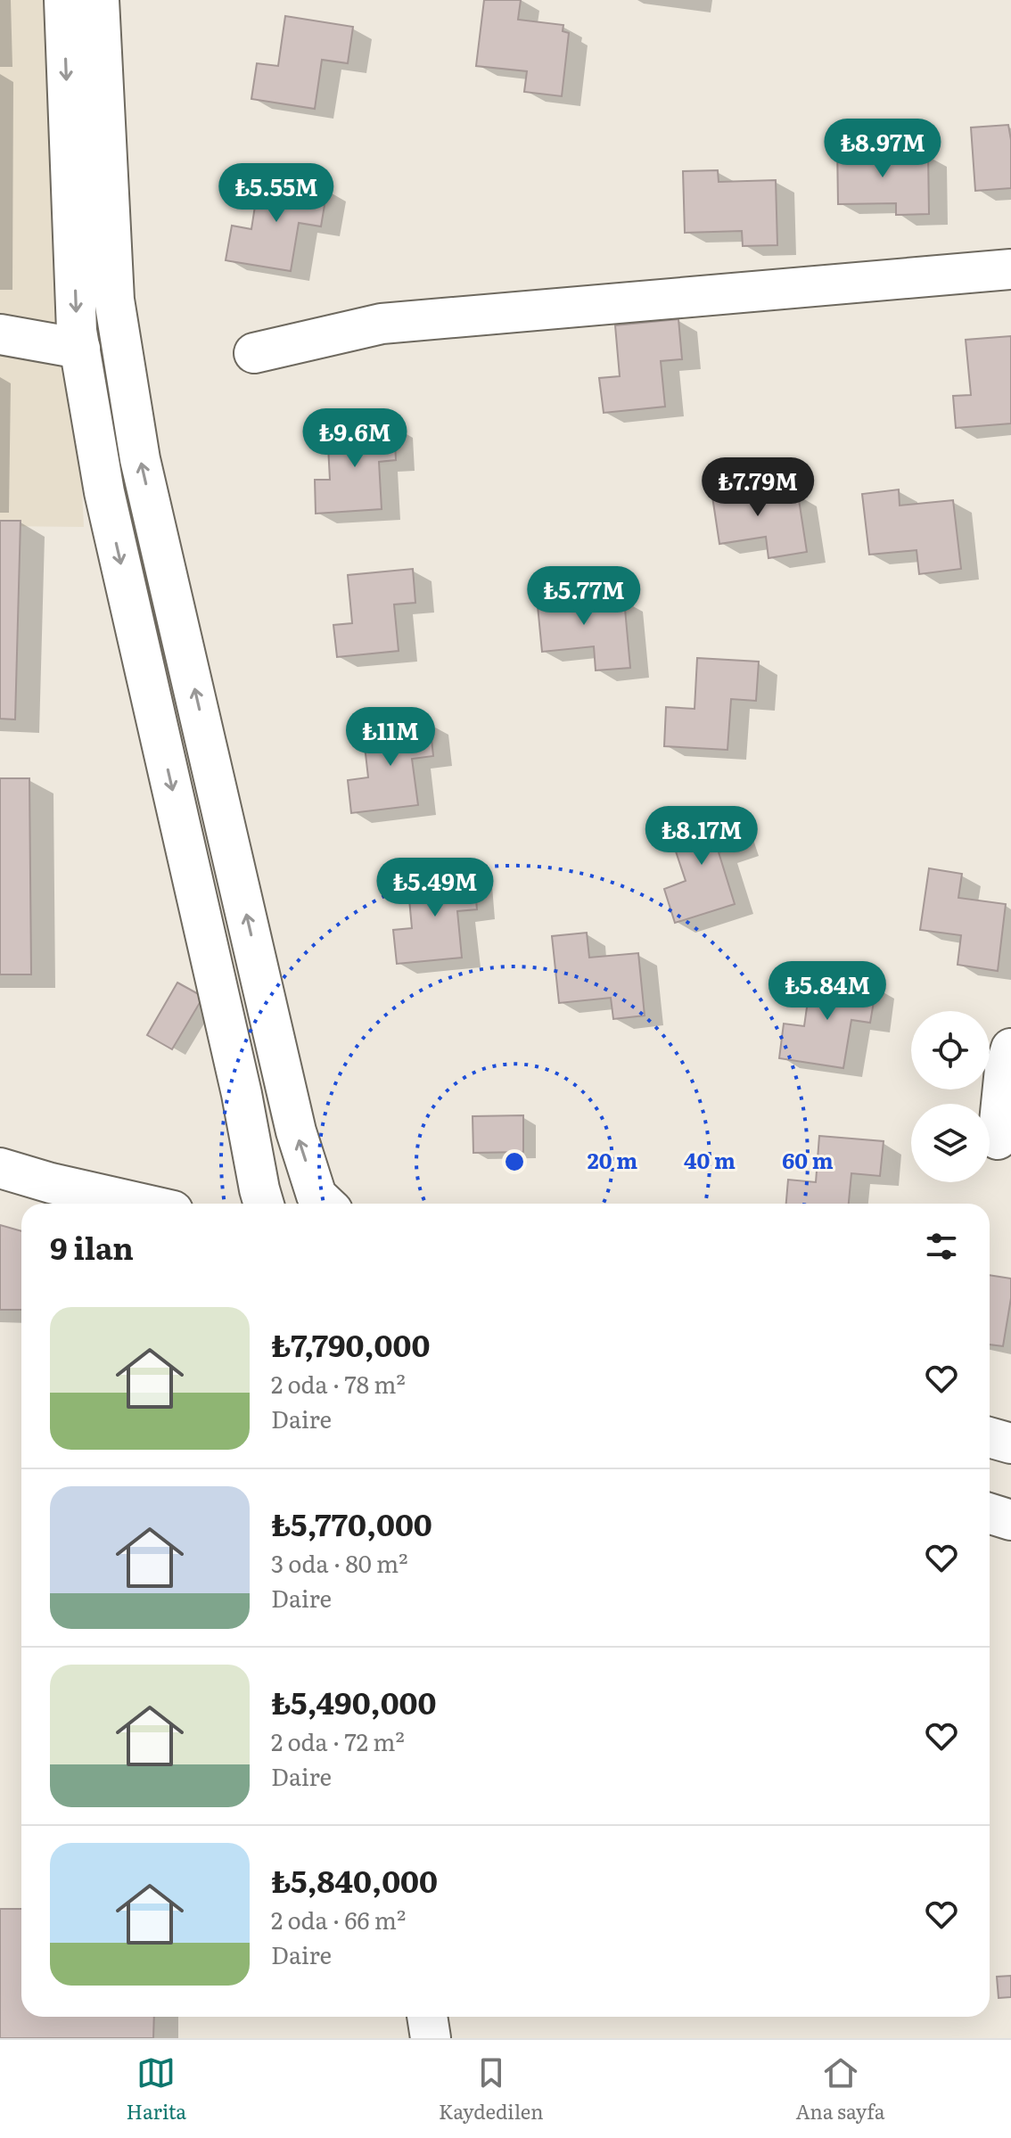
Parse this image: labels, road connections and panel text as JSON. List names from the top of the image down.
{
  "page": {
    "price": [
      "₺8.97M",
      "₺5.55M",
      "₺9.6M",
      "₺7.79M",
      "₺5.77M",
      "₺11M",
      "₺8.17M",
      "₺5.49M",
      "₺5.84M"
    ],
    "heading": "9 ilan",
    "list": [
      {
        "name": "₺7,790,000",
        "note": "2 oda · 78 m² · Daire"
      },
      {
        "name": "₺5,770,000",
        "note": "3 oda · 80 m² · Daire"
      },
      {
        "name": "₺5,490,000",
        "note": "2 oda · 72 m² · Daire"
      },
      {
        "name": "₺5,840,000",
        "note": "2 oda · 66 m² · Daire"
      }
    ],
    "tabs": ["Harita", "Kaydedilen", "Ana sayfa"]
  },
  "rings": ["20 m", "40 m", "60 m"]
}
